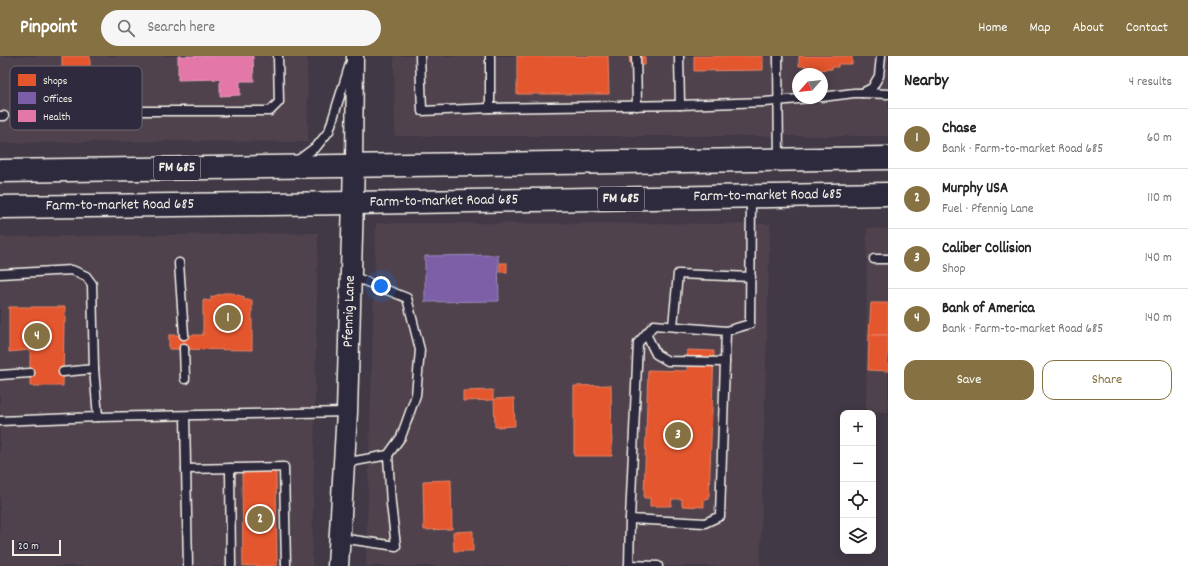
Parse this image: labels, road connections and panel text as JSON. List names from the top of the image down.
{
  "streets": {
    "main road": ["FM 685", "Farm-to-market Road 685"],
    "street": ["Pfennig Lane"]
  },
  "crossings": [
    ["FM 685", "Pfennig Lane"],
    ["Farm-to-market Road 685", "Pfennig Lane"]
  ],
  "legend": ["Shops", "Offices", "Health"],
  "scale_bar": "20 m",
  "north": "bottom left",
  "page": {
    "header": "Pinpoint",
    "search": "Search here",
    "nav": [
      "Home",
      "Map",
      "About",
      "Contact"
    ],
    "heading": ["Nearby", "4 results"],
    "list": [
      {
        "mark": "1",
        "name": "Chase",
        "note": "Bank · Farm-to-market Road 685",
        "value": "60 m"
      },
      {
        "mark": "2",
        "name": "Murphy USA",
        "note": "Fuel · Pfennig Lane",
        "value": "110 m"
      },
      {
        "mark": "3",
        "name": "Caliber Collision",
        "note": "Shop",
        "value": "140 m"
      },
      {
        "mark": "4",
        "name": "Bank of America",
        "note": "Bank · Farm-to-market Road 685",
        "value": "140 m"
      }
    ],
    "pins": [
      "1",
      "4",
      "3",
      "2"
    ],
    "buttons": ["Save", "Share"],
    "map_buttons": ["+", "−"],
    "scale": "20 m"
  }
}
